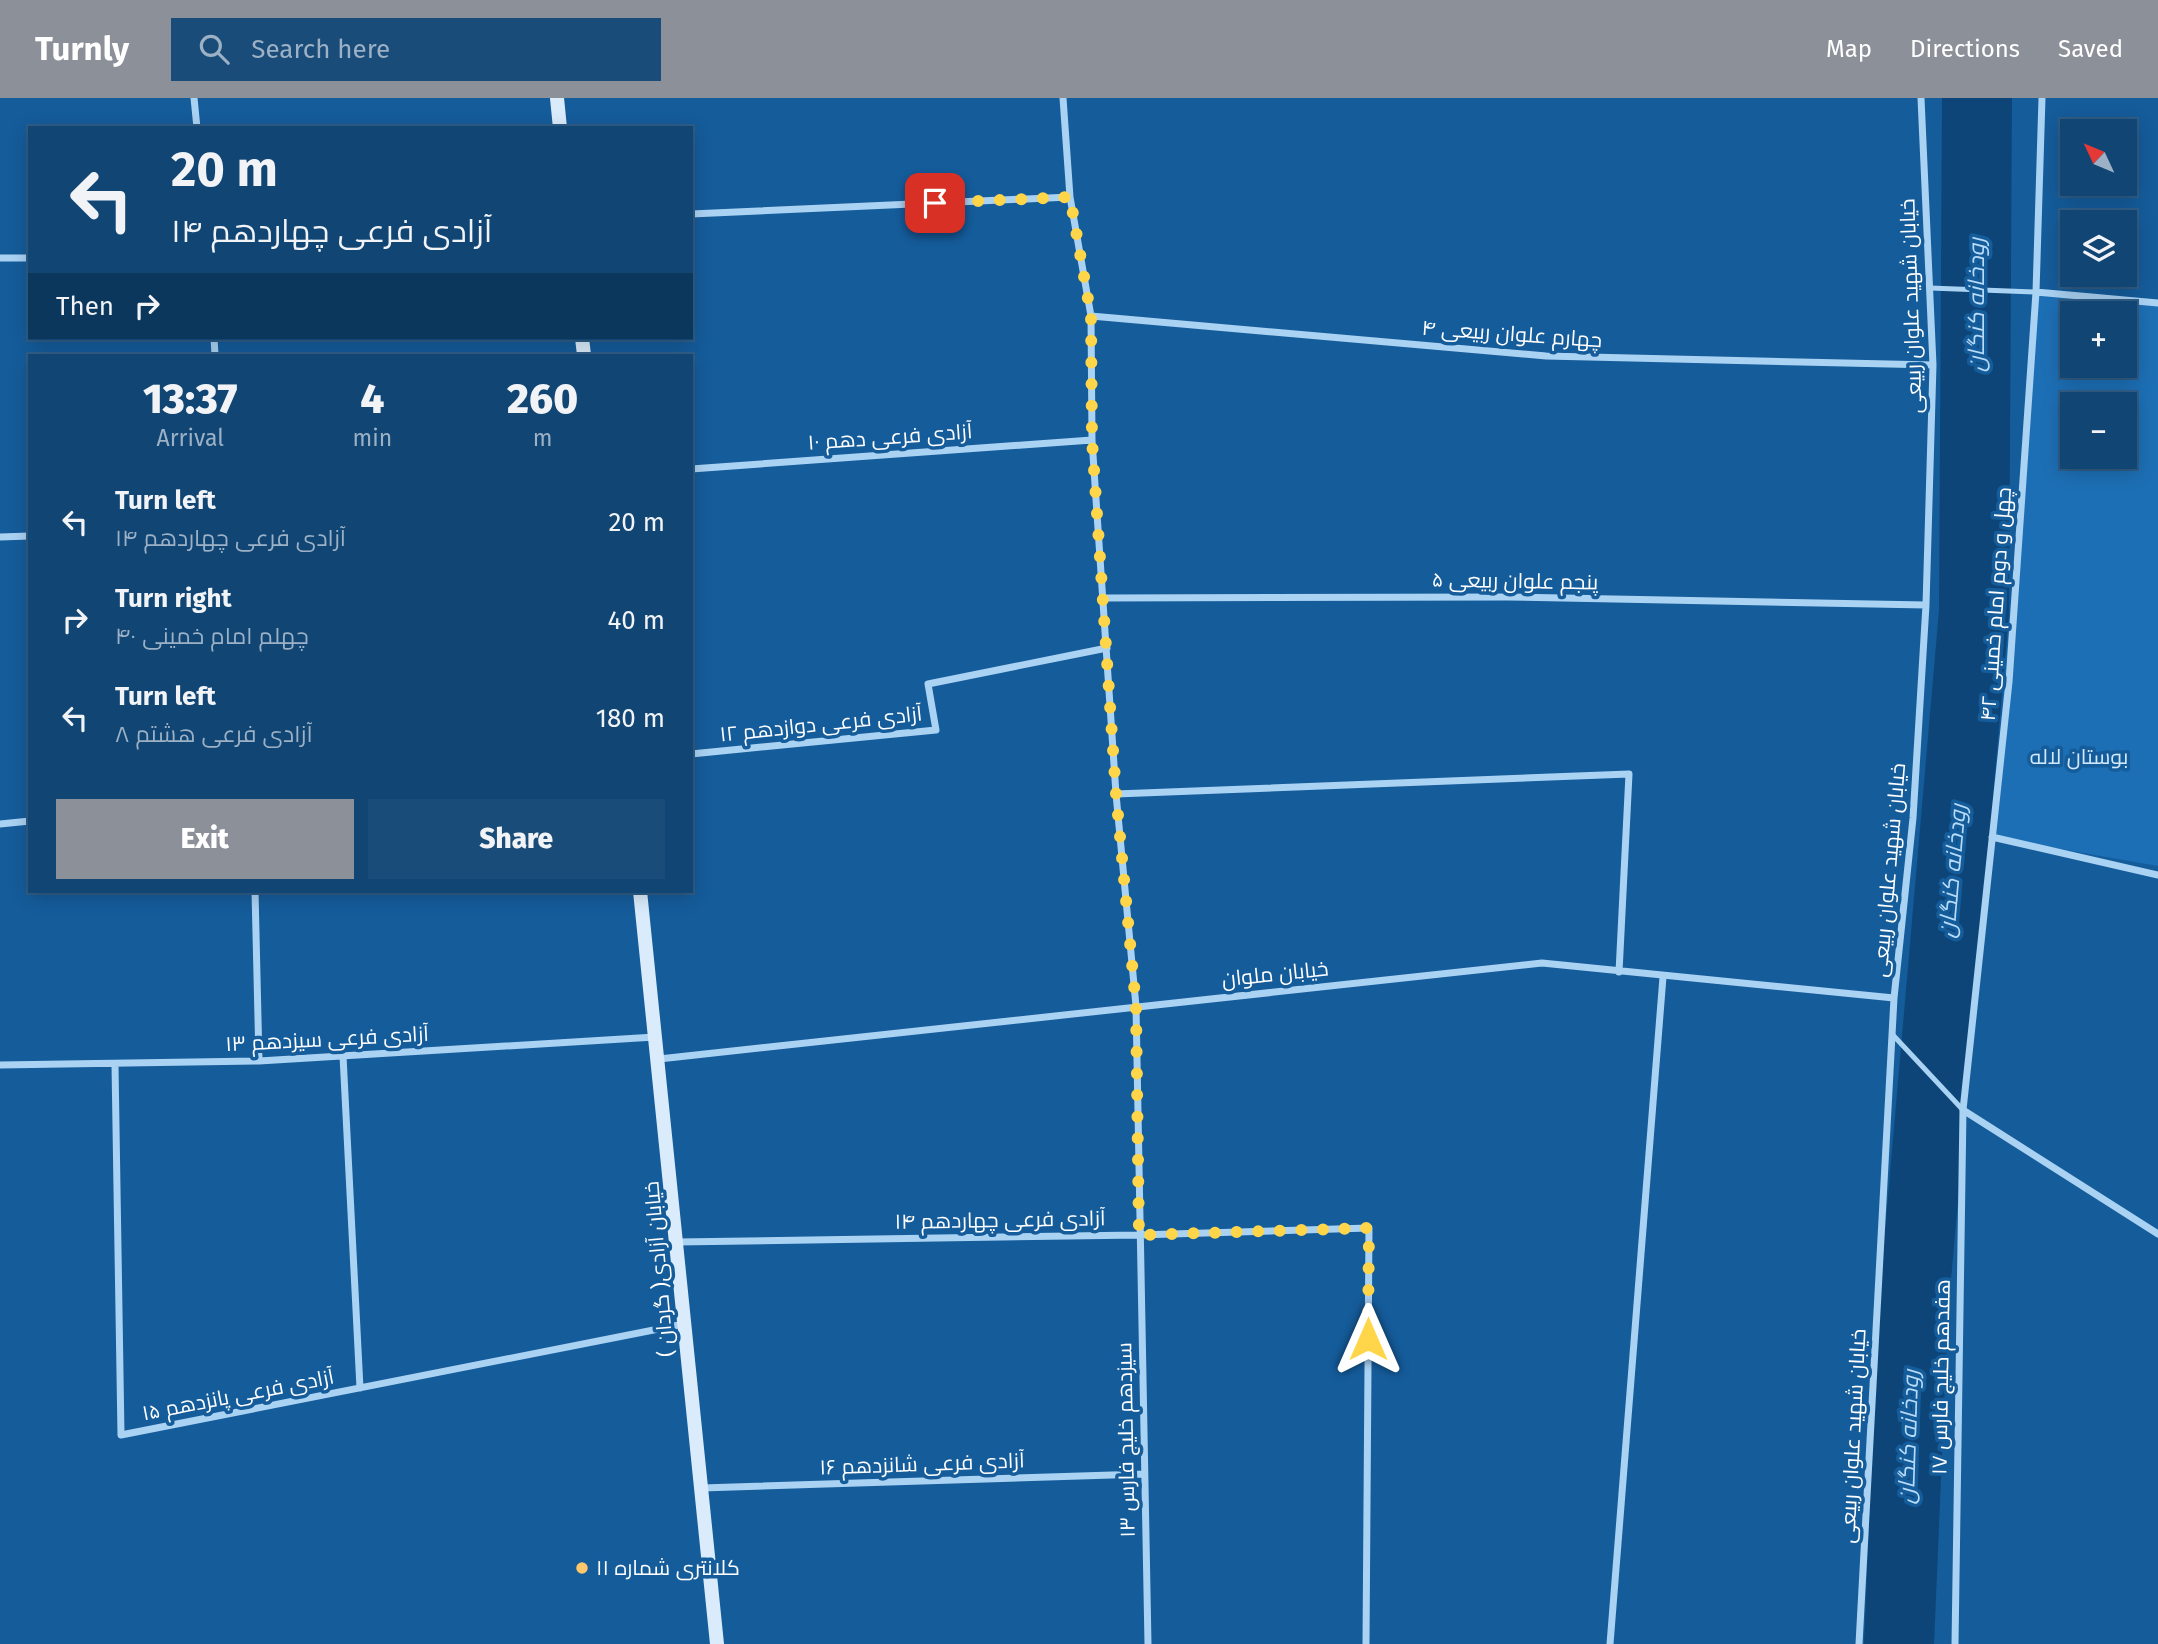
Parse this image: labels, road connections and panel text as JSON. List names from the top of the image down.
{
  "streets": {
    "main road": ["خیابان آزادی( گردان )"],
    "street": [
      "خیابان شهید علوان ربیعی",
      "چهارم علوان ربیعی ۴",
      "آزادی فرعی دهم ۱۰",
      "پنجم علوان ربیعی ۵",
      "چهل و دوم امام خمینی ۴۲",
      "آزادی فرعی دوازدهم ۱۲",
      "خیابان ملوان",
      "آزادی فرعی سیزدهم ۱۳",
      "آزادی فرعی چهاردهم ۱۴",
      "هفدهم خلیج فارس ۱۷",
      "آزادی فرعی پانزدهم ۱۵",
      "سیزدهم خلیج فارس ۱۳",
      "آزادی فرعی شانزدهم ۱۶"
    ]
  },
  "crossings": [
    ["خیابان شهید علوان ربیعی", "چهارم علوان ربیعی ۴"],
    ["خیابان شهید علوان ربیعی", "پنجم علوان ربیعی ۵"],
    ["خیابان شهید علوان ربیعی", "خیابان ملوان"],
    ["چهارم علوان ربیعی ۴", "سیزدهم خلیج فارس ۱۳"],
    ["آزادی فرعی دهم ۱۰", "سیزدهم خلیج فارس ۱۳"],
    ["پنجم علوان ربیعی ۵", "سیزدهم خلیج فارس ۱۳"],
    ["چهل و دوم امام خمینی ۴۲", "هفدهم خلیج فارس ۱۷"],
    ["آزادی فرعی دوازدهم ۱۲", "سیزدهم خلیج فارس ۱۳"],
    ["خیابان ملوان", "خیابان آزادی( گردان )"],
    ["خیابان ملوان", "سیزدهم خلیج فارس ۱۳"],
    ["آزادی فرعی سیزدهم ۱۳", "خیابان آزادی( گردان )"],
    ["آزادی فرعی سیزدهم ۱۳", "آزادی فرعی پانزدهم ۱۵"],
    ["آزادی فرعی چهاردهم ۱۴", "خیابان آزادی( گردان )"],
    ["آزادی فرعی چهاردهم ۱۴", "سیزدهم خلیج فارس ۱۳"],
    ["خیابان آزادی( گردان )", "آزادی فرعی پانزدهم ۱۵"],
    ["خیابان آزادی( گردان )", "آزادی فرعی شانزدهم ۱۶"],
    ["سیزدهم خلیج فارس ۱۳", "آزادی فرعی شانزدهم ۱۶"]
  ],
  "water": ["رودخانه کنگان"],
  "parks": ["بوستان لاله"],
  "places": ["کلانتری شماره ۱۱"],
  "north": "top left",
  "page": {
    "header": "Turnly",
    "search": "Search here",
    "nav": ["Map", "Directions", "Saved"],
    "map_buttons": ["+", "−"],
    "turn": ["20 m", "آزادی فرعی چهاردهم ۱۴"],
    "then": "Then",
    "eta": [
      "13:37",
      "Arrival",
      "4",
      "min",
      "260",
      "m"
    ],
    "list": [
      {
        "name": "Turn left",
        "note": "آزادی فرعی چهاردهم ۱۴",
        "value": "20 m"
      },
      {
        "name": "Turn right",
        "note": "چهلم امام خمینی ۴۰",
        "value": "40 m"
      },
      {
        "name": "Turn left",
        "note": "آزادی فرعی هشتم ۸",
        "value": "180 m"
      }
    ],
    "buttons": ["Exit", "Share"]
  }
}
